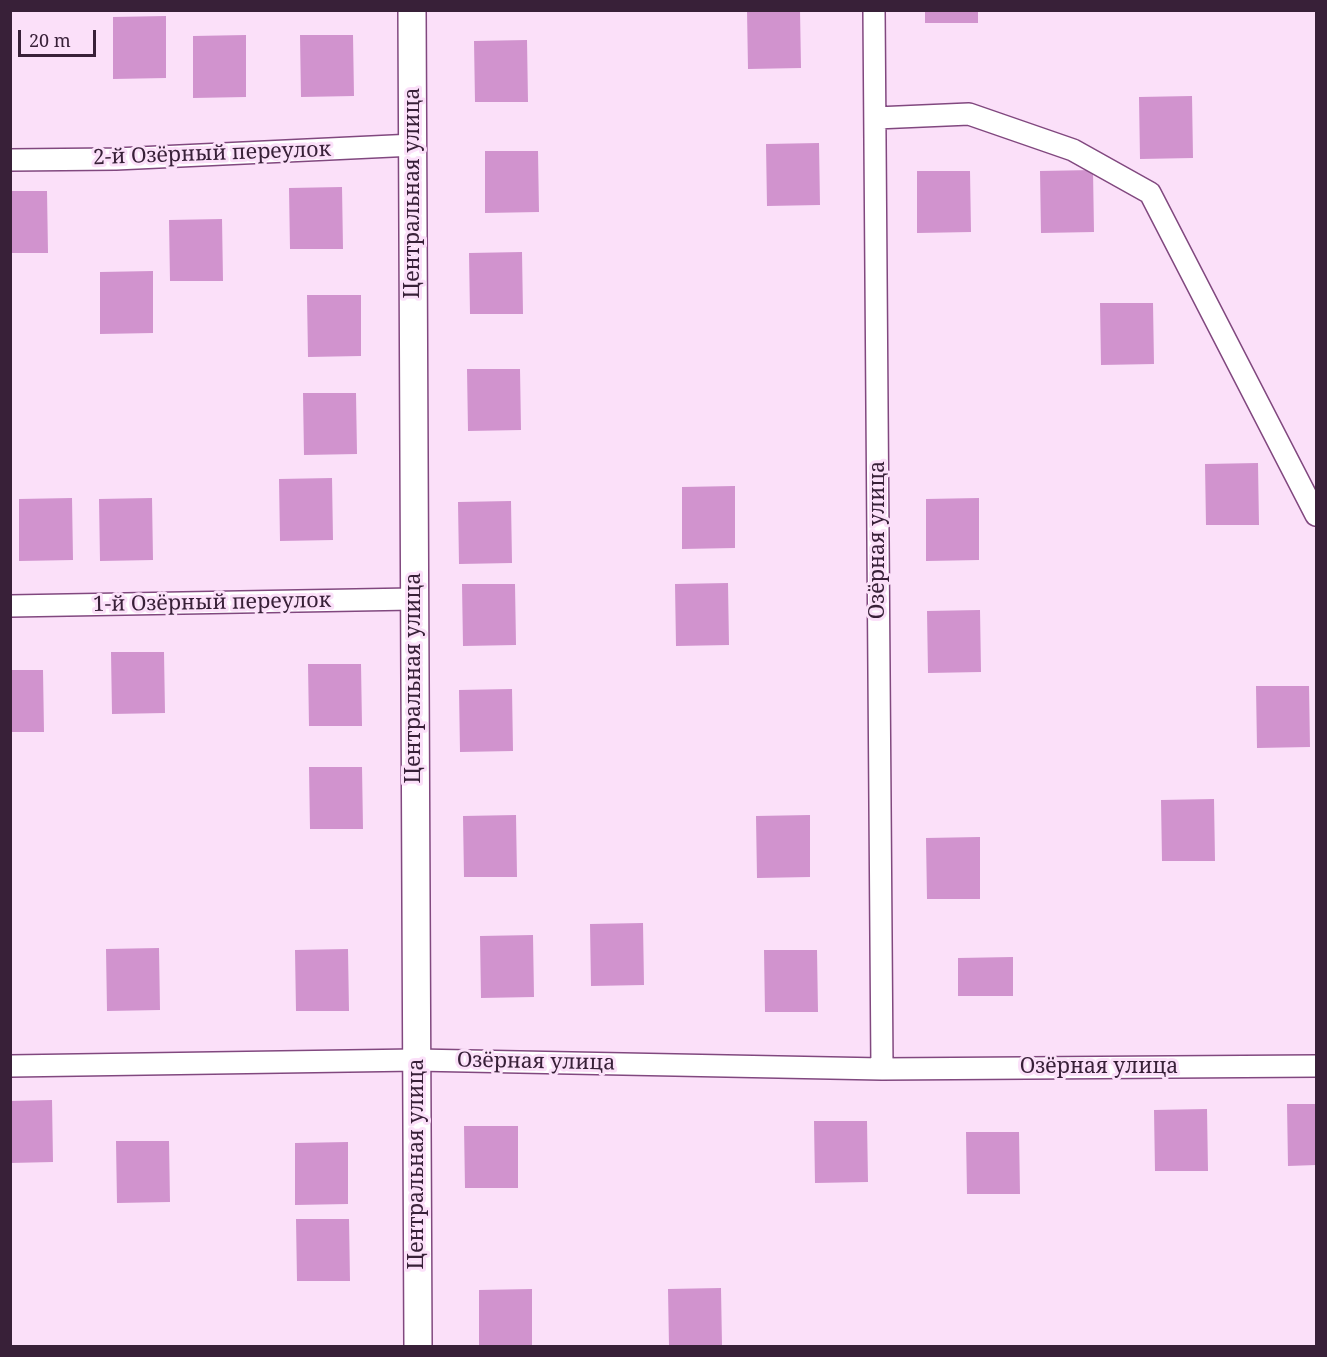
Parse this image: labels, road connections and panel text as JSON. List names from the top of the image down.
{
  "streets": {
    "street": [
      "2-й Озёрный переулок",
      "Центральная улица",
      "Озёрная улица",
      "1-й Озёрный переулок"
    ]
  },
  "crossings": [
    ["2-й Озёрный переулок", "Центральная улица"],
    ["Центральная улица", "Озёрная улица"],
    ["Центральная улица", "1-й Озёрный переулок"]
  ],
  "scale_bar": "20 m"
}
